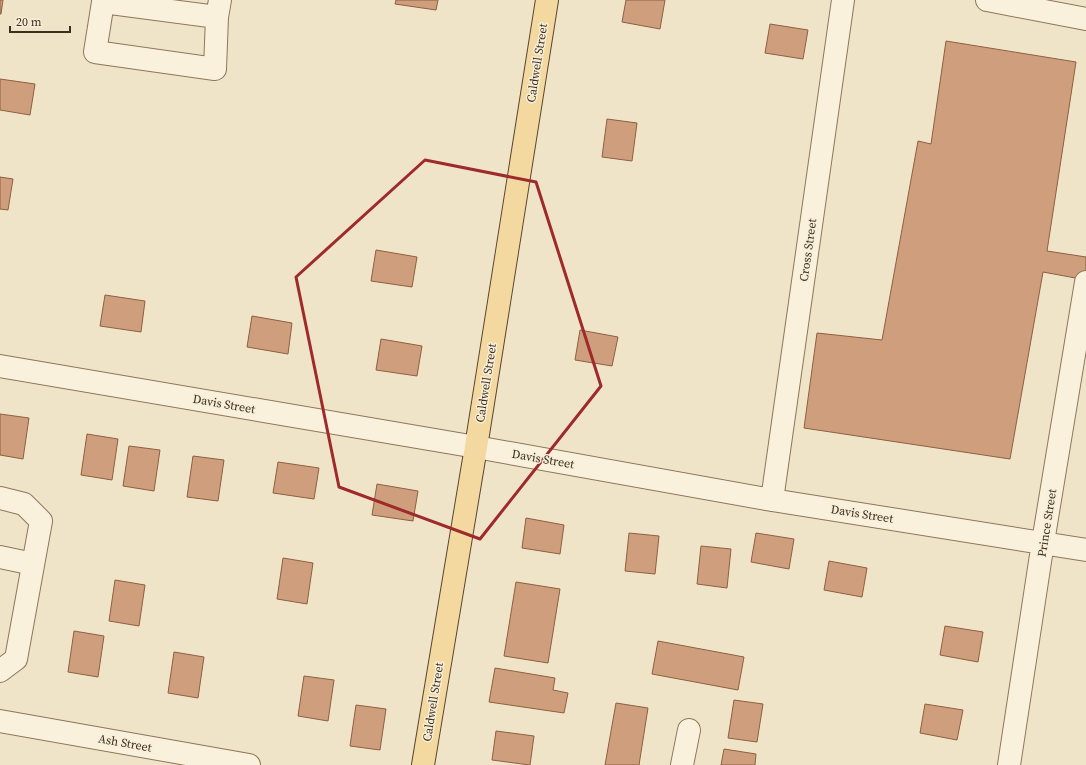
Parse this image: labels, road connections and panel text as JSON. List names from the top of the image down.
{
  "streets": {
    "main road": ["Caldwell Street"],
    "street": [
      "Cross Street",
      "Davis Street",
      "Prince Street",
      "Ash Street"
    ]
  },
  "crossings": [
    ["Caldwell Street", "Davis Street"],
    ["Cross Street", "Davis Street"],
    ["Davis Street", "Prince Street"]
  ],
  "scale_bar": "20 m"
}
